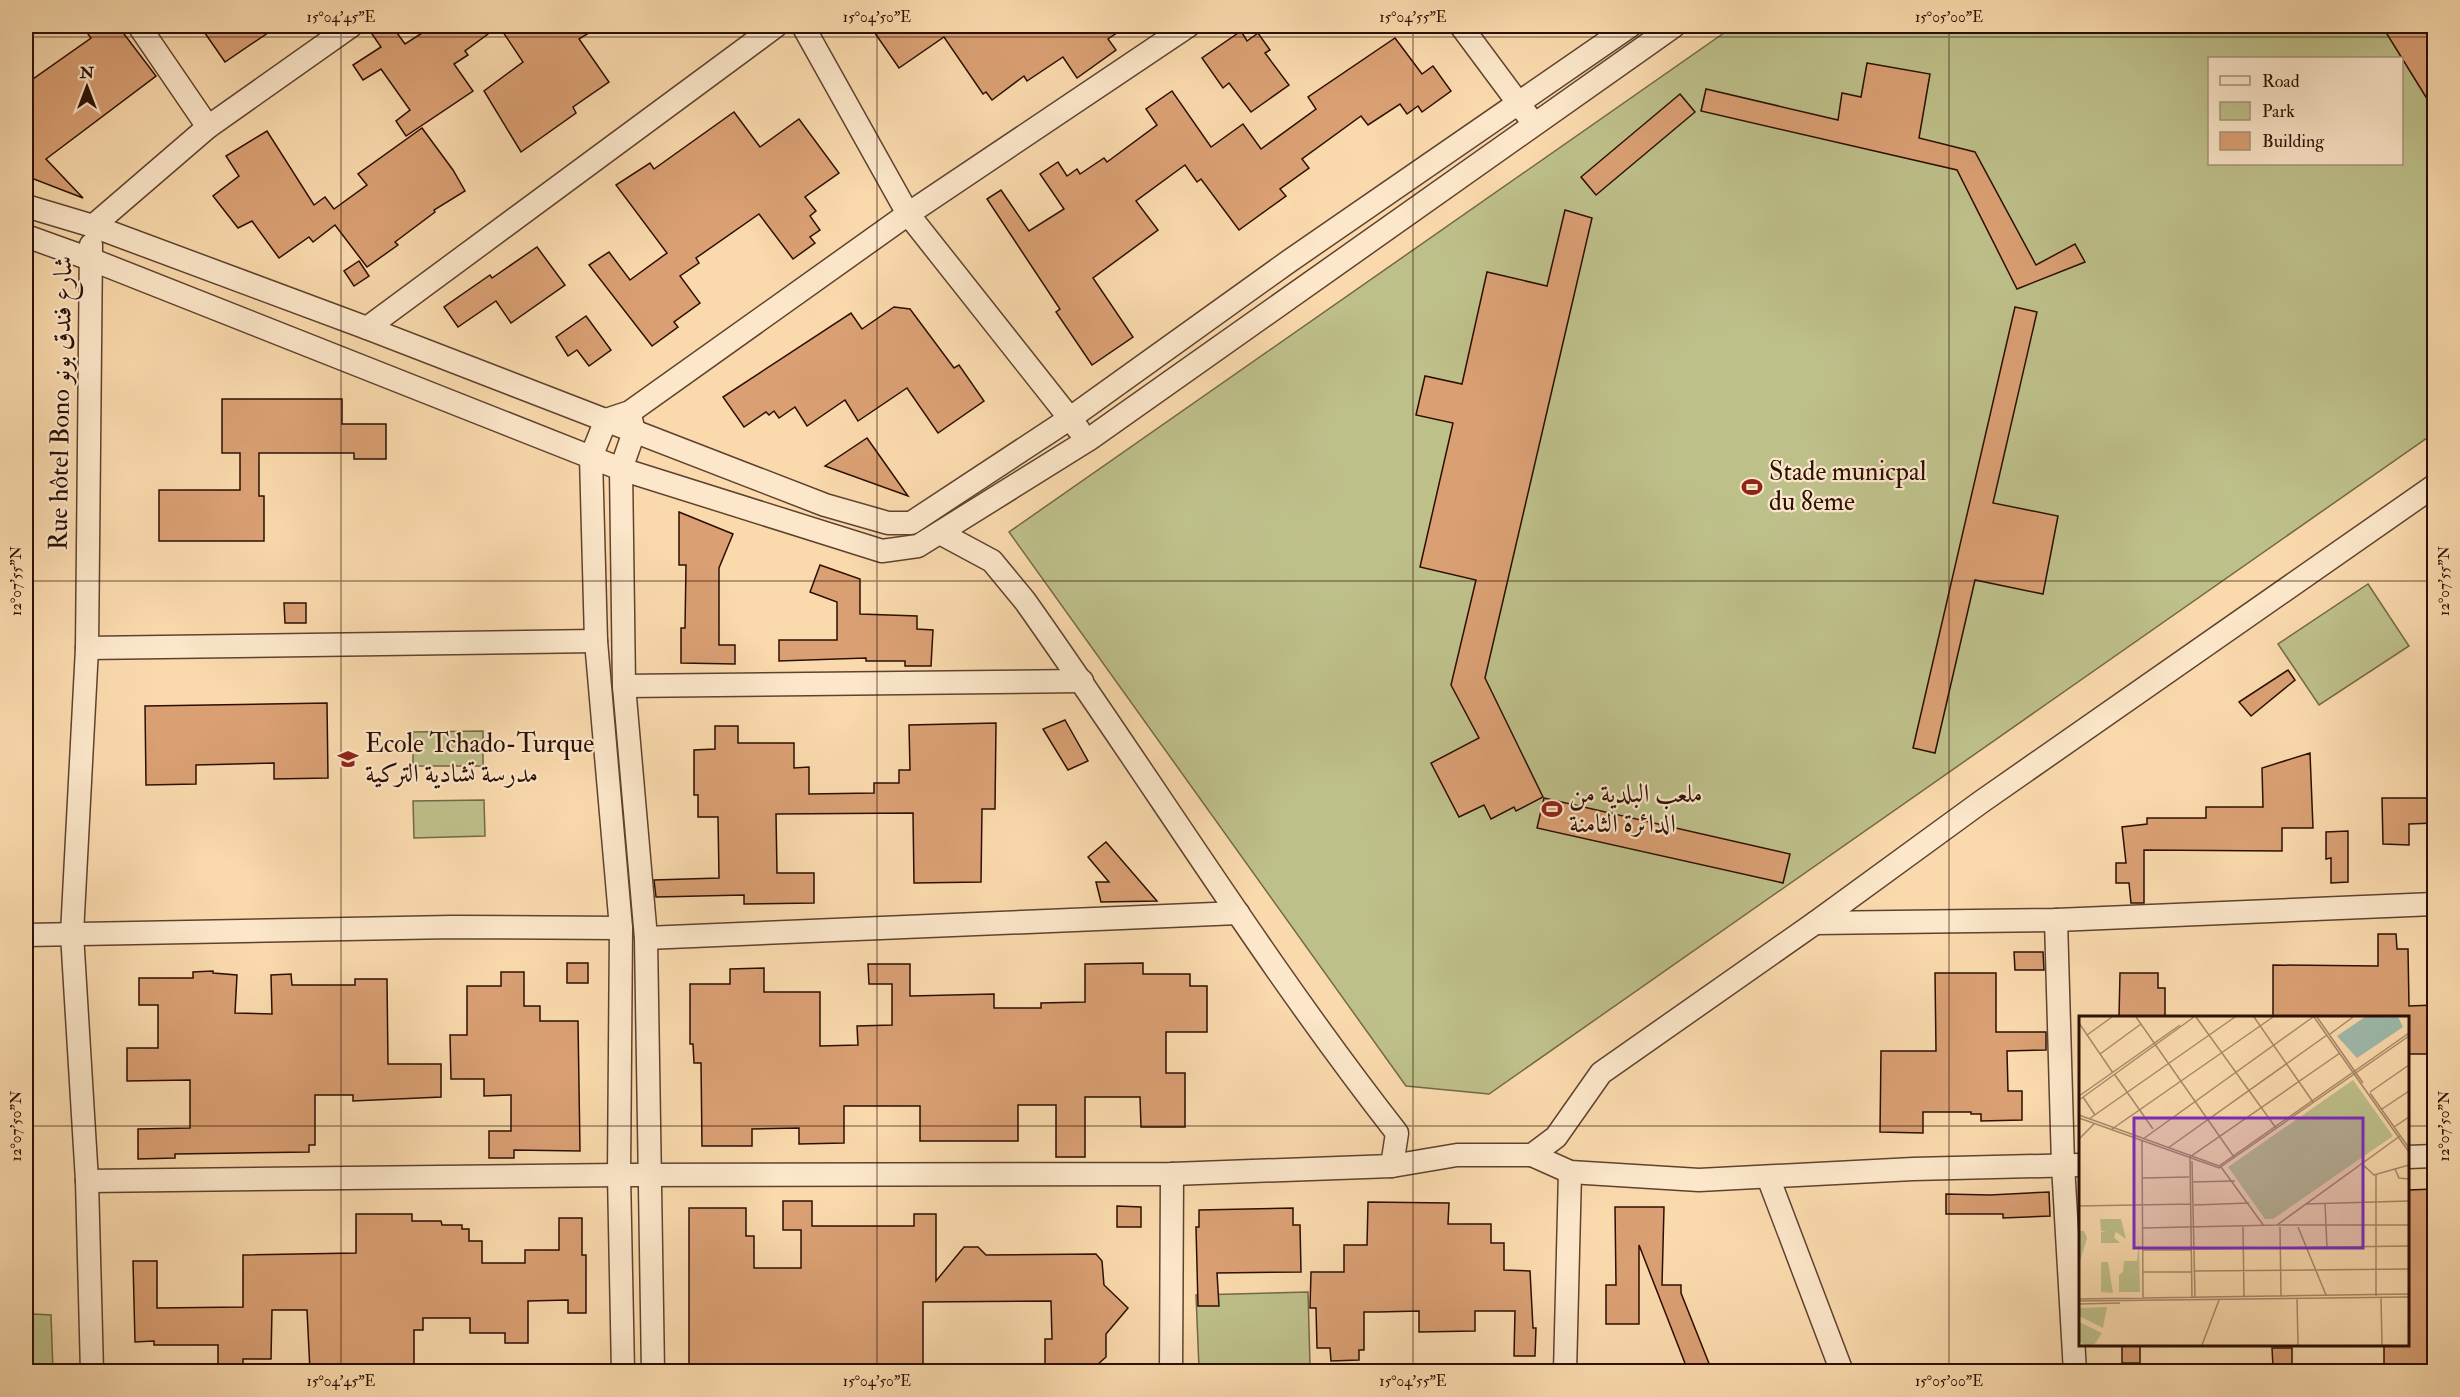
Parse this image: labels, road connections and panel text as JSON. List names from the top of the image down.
{
  "streets": {
    "street": ["Rue hôtel Bono شارع فندق بونو"]
  },
  "places": {
    "sports": ["Stade municpal du 8eme", "ملعب البلدية من الدائرة الثامنة"],
    "school or university": ["Ecole Tchado-Turque مدرسة تشادية التركية"]
  },
  "legend": ["Road", "Park", "Building"],
  "north": "top",
  "coordinates": [
    "15°04'45\"E",
    "15°04'50\"E",
    "15°04'55\"E",
    "15°05'00\"E",
    "12°07'55\"N",
    "12°07'50\"N"
  ]
}
